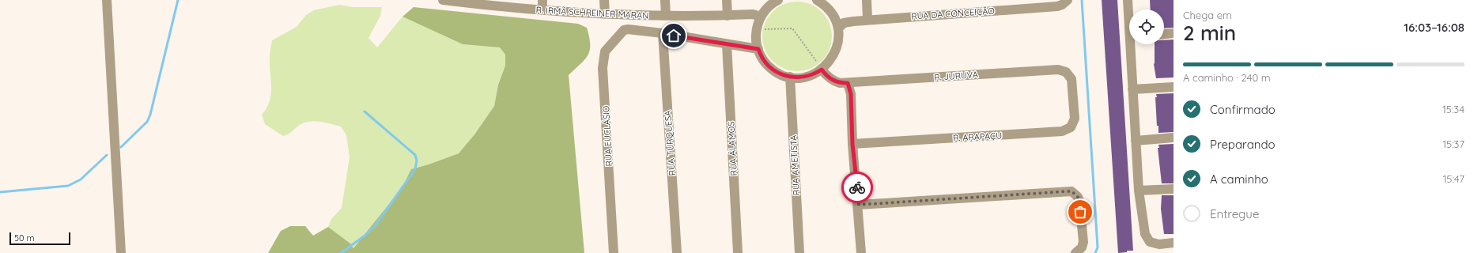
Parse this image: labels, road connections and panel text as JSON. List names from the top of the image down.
{
  "streets": {
    "street": [
      "R. IRMÃ SCHREINER MARAN",
      "RUA DA CONCEIÇÃO",
      "R. JURUVA",
      "RUA EUCLÁSIO",
      "R. ARAPAÇU",
      "RUA TURQUESA",
      "RUA ÁLAMOS",
      "RUA AMETISTA"
    ]
  },
  "crossings": [
    ["R. JURUVA", "R. ARAPAÇU"],
    ["RUA EUCLÁSIO", "RUA TURQUESA"]
  ],
  "scale_bar": "50 m",
  "page": {
    "heading": ["2 min", "Chega em", "16:03–16:08"],
    "bar": "A caminho · 240 m",
    "list": [
      ["Confirmado", "15:34"],
      ["Preparando", "15:37"],
      ["A caminho", "15:47"],
      "Entregue"
    ],
    "scale": "50 m"
  }
}
